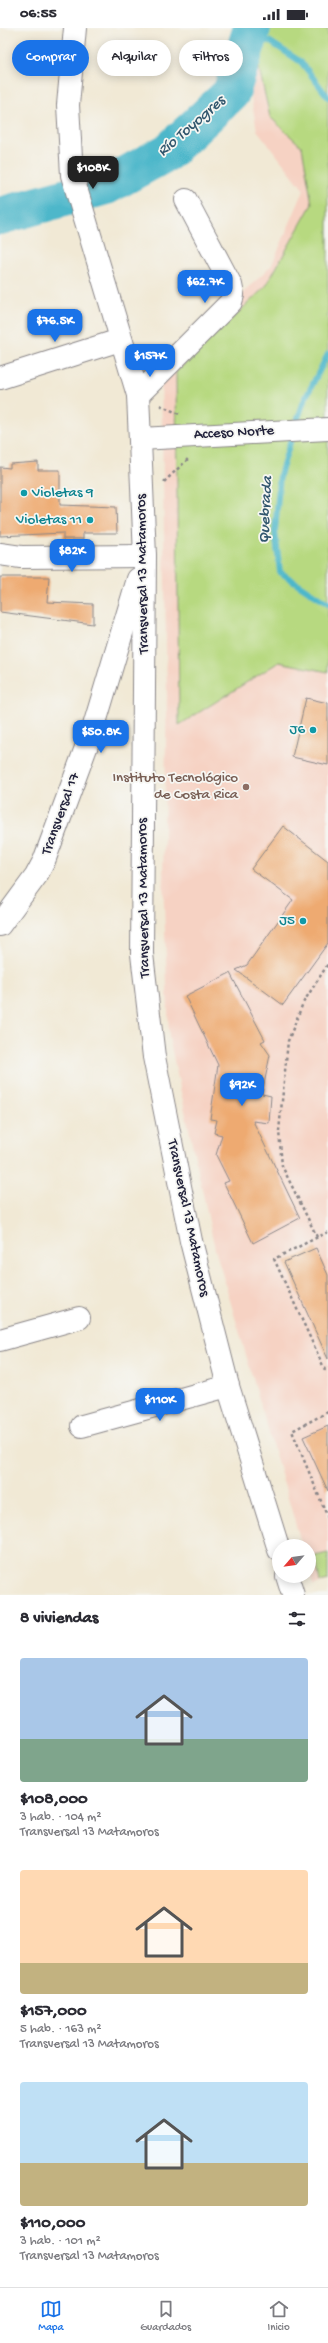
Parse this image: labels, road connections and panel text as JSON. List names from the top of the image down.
{
  "streets": {
    "street": ["Acceso Norte", "Transversal 13 Matamoros", "Transversal 17"]
  },
  "crossings": [
    ["Acceso Norte", "Transversal 13 Matamoros"],
    ["Transversal 13 Matamoros", "Transversal 17"]
  ],
  "water": ["Río Toyogres", "Quebrada"],
  "places": [
    "Violetas 9",
    "Violetas 11",
    "J6",
    "Instituto Tecnológico de Costa Rica",
    "J5"
  ],
  "north": "bottom left",
  "page": {
    "status": "06:55",
    "chip": ["Comprar", "Alquilar", "Filtros"],
    "price": [
      "$108K",
      "$62.7K",
      "$76.5K",
      "$157K",
      "$82K",
      "$50.8K",
      "$92K",
      "$110K"
    ],
    "heading": "8 viviendas",
    "list": [
      {
        "name": "$108,000",
        "note": "3 hab. · 104 m² · Transversal 13 Matamoros"
      },
      {
        "name": "$157,000",
        "note": "5 hab. · 163 m² · Transversal 13 Matamoros"
      },
      {
        "name": "$110,000",
        "note": "3 hab. · 101 m² · Transversal 13 Matamoros"
      }
    ],
    "tabs": ["Mapa", "Guardados", "Inicio"]
  }
}
